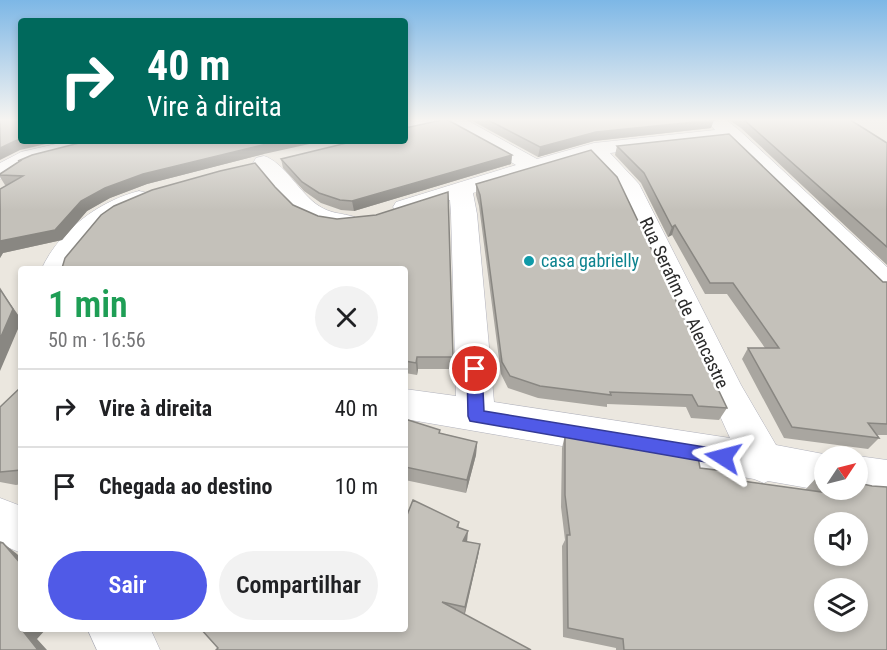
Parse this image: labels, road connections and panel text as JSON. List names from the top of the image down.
{
  "streets": {
    "street": ["Rua Serafim de Alencastre"]
  },
  "places": ["casa gabrielly"],
  "north": "top right",
  "page": {
    "turn": ["40 m", "Vire à direita"],
    "heading": ["1 min", "50 m · 16:56"],
    "list": [
      {
        "name": "Vire à direita",
        "value": "40 m"
      },
      {
        "name": "Chegada ao destino",
        "value": "10 m"
      }
    ],
    "buttons": ["Sair", "Compartilhar"]
  }
}
